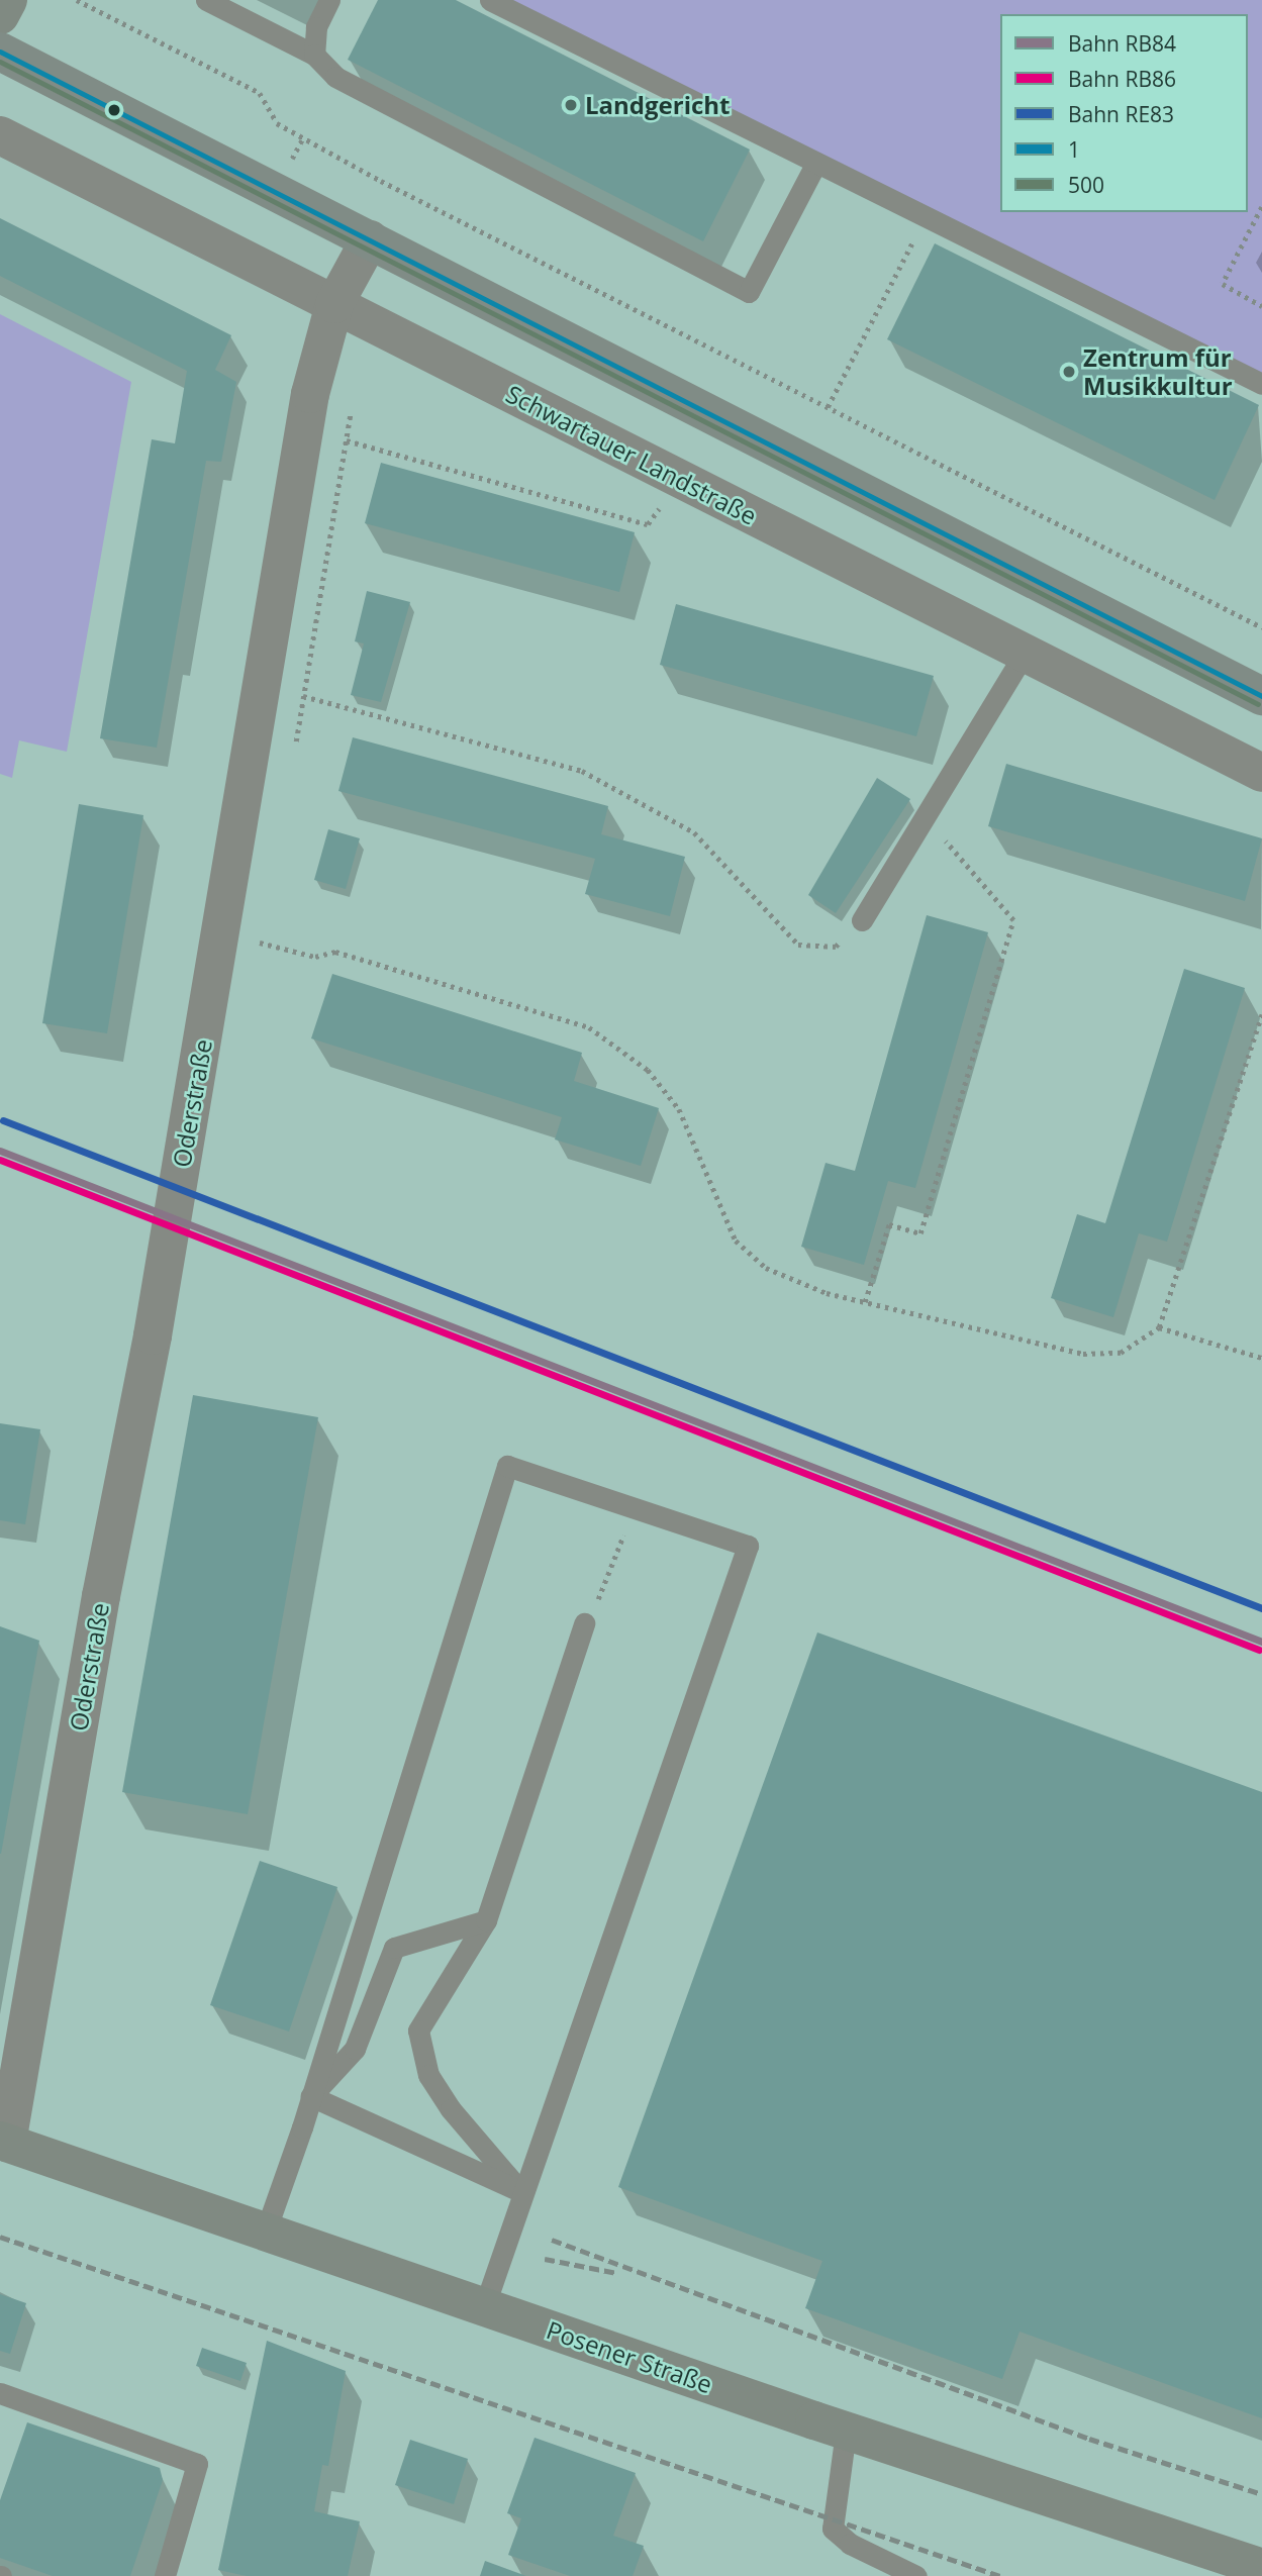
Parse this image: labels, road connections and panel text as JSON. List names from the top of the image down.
{
  "streets": {
    "street": ["Schwartauer Landstraße", "Oderstraße", "Posener Straße"]
  },
  "crossings": [
    ["Schwartauer Landstraße", "Oderstraße"],
    ["Oderstraße", "Posener Straße"]
  ],
  "places": ["Landgericht", "Zentrum für Musikkultur"],
  "lines": [
    "transit line 1",
    "transit line 500",
    "rail line RE83",
    "rail line RB84",
    "rail line RB86"
  ],
  "legend": [
    "Bahn RB84",
    "Bahn RB86",
    "Bahn RE83",
    "1",
    "500"
  ]
}
